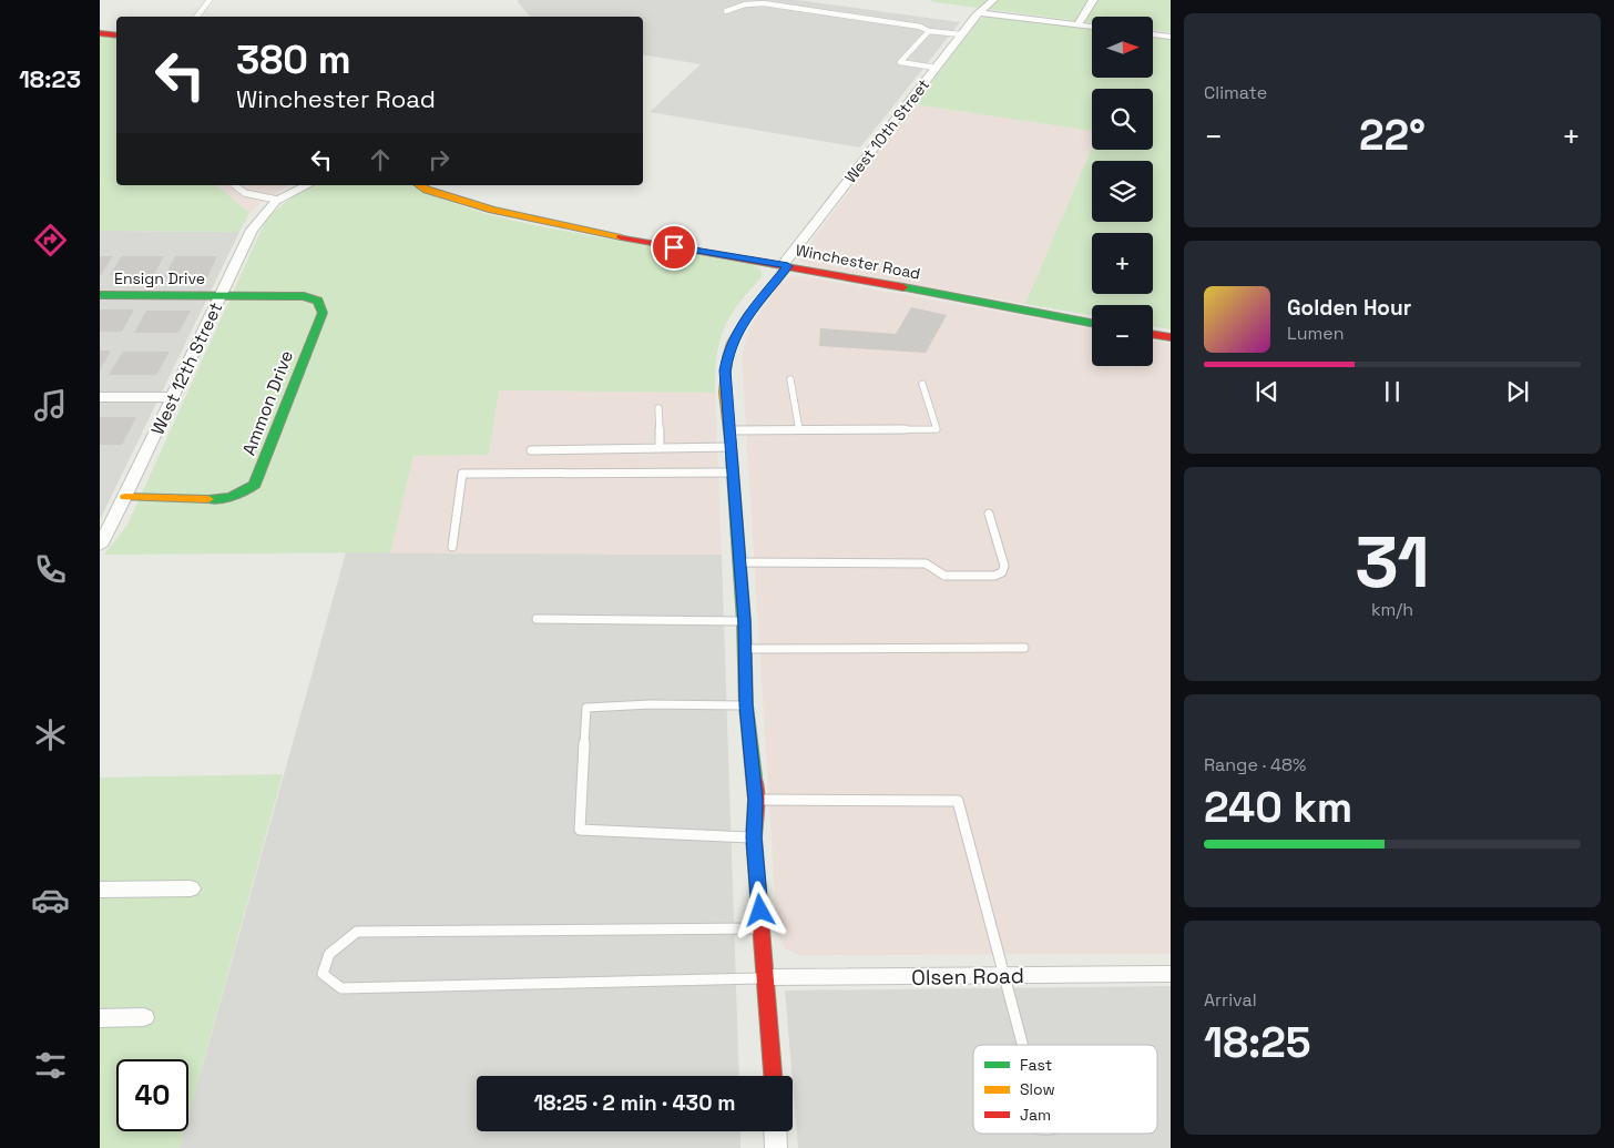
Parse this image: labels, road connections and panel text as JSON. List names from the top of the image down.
{
  "streets": {
    "street": [
      "West 10th Street",
      "Winchester Road",
      "Ensign Drive",
      "West 12th Street",
      "Ammon Drive",
      "Olsen Road"
    ]
  },
  "crossings": [
    ["West 10th Street", "Winchester Road"],
    ["West 10th Street", "Olsen Road"],
    ["Ensign Drive", "West 12th Street"],
    ["Ensign Drive", "Ammon Drive"],
    ["West 12th Street", "Ammon Drive"]
  ],
  "legend": ["Fast", "Slow", "Jam"],
  "north": "right",
  "page": {
    "tabs": "18:23",
    "tile": [
      "Climate",
      ["31", "km/h"],
      ["Range · 48%", "240 km"],
      ["Arrival", "18:25"]
    ],
    "map_buttons": ["+", "−"],
    "turn": ["380 m", "Winchester Road"],
    "heat": ["−", "22°", "+"],
    "song": ["Golden Hour", "Lumen"],
    "limit": "40",
    "trip": "18:25 · 2 min · 430 m"
  }
}
